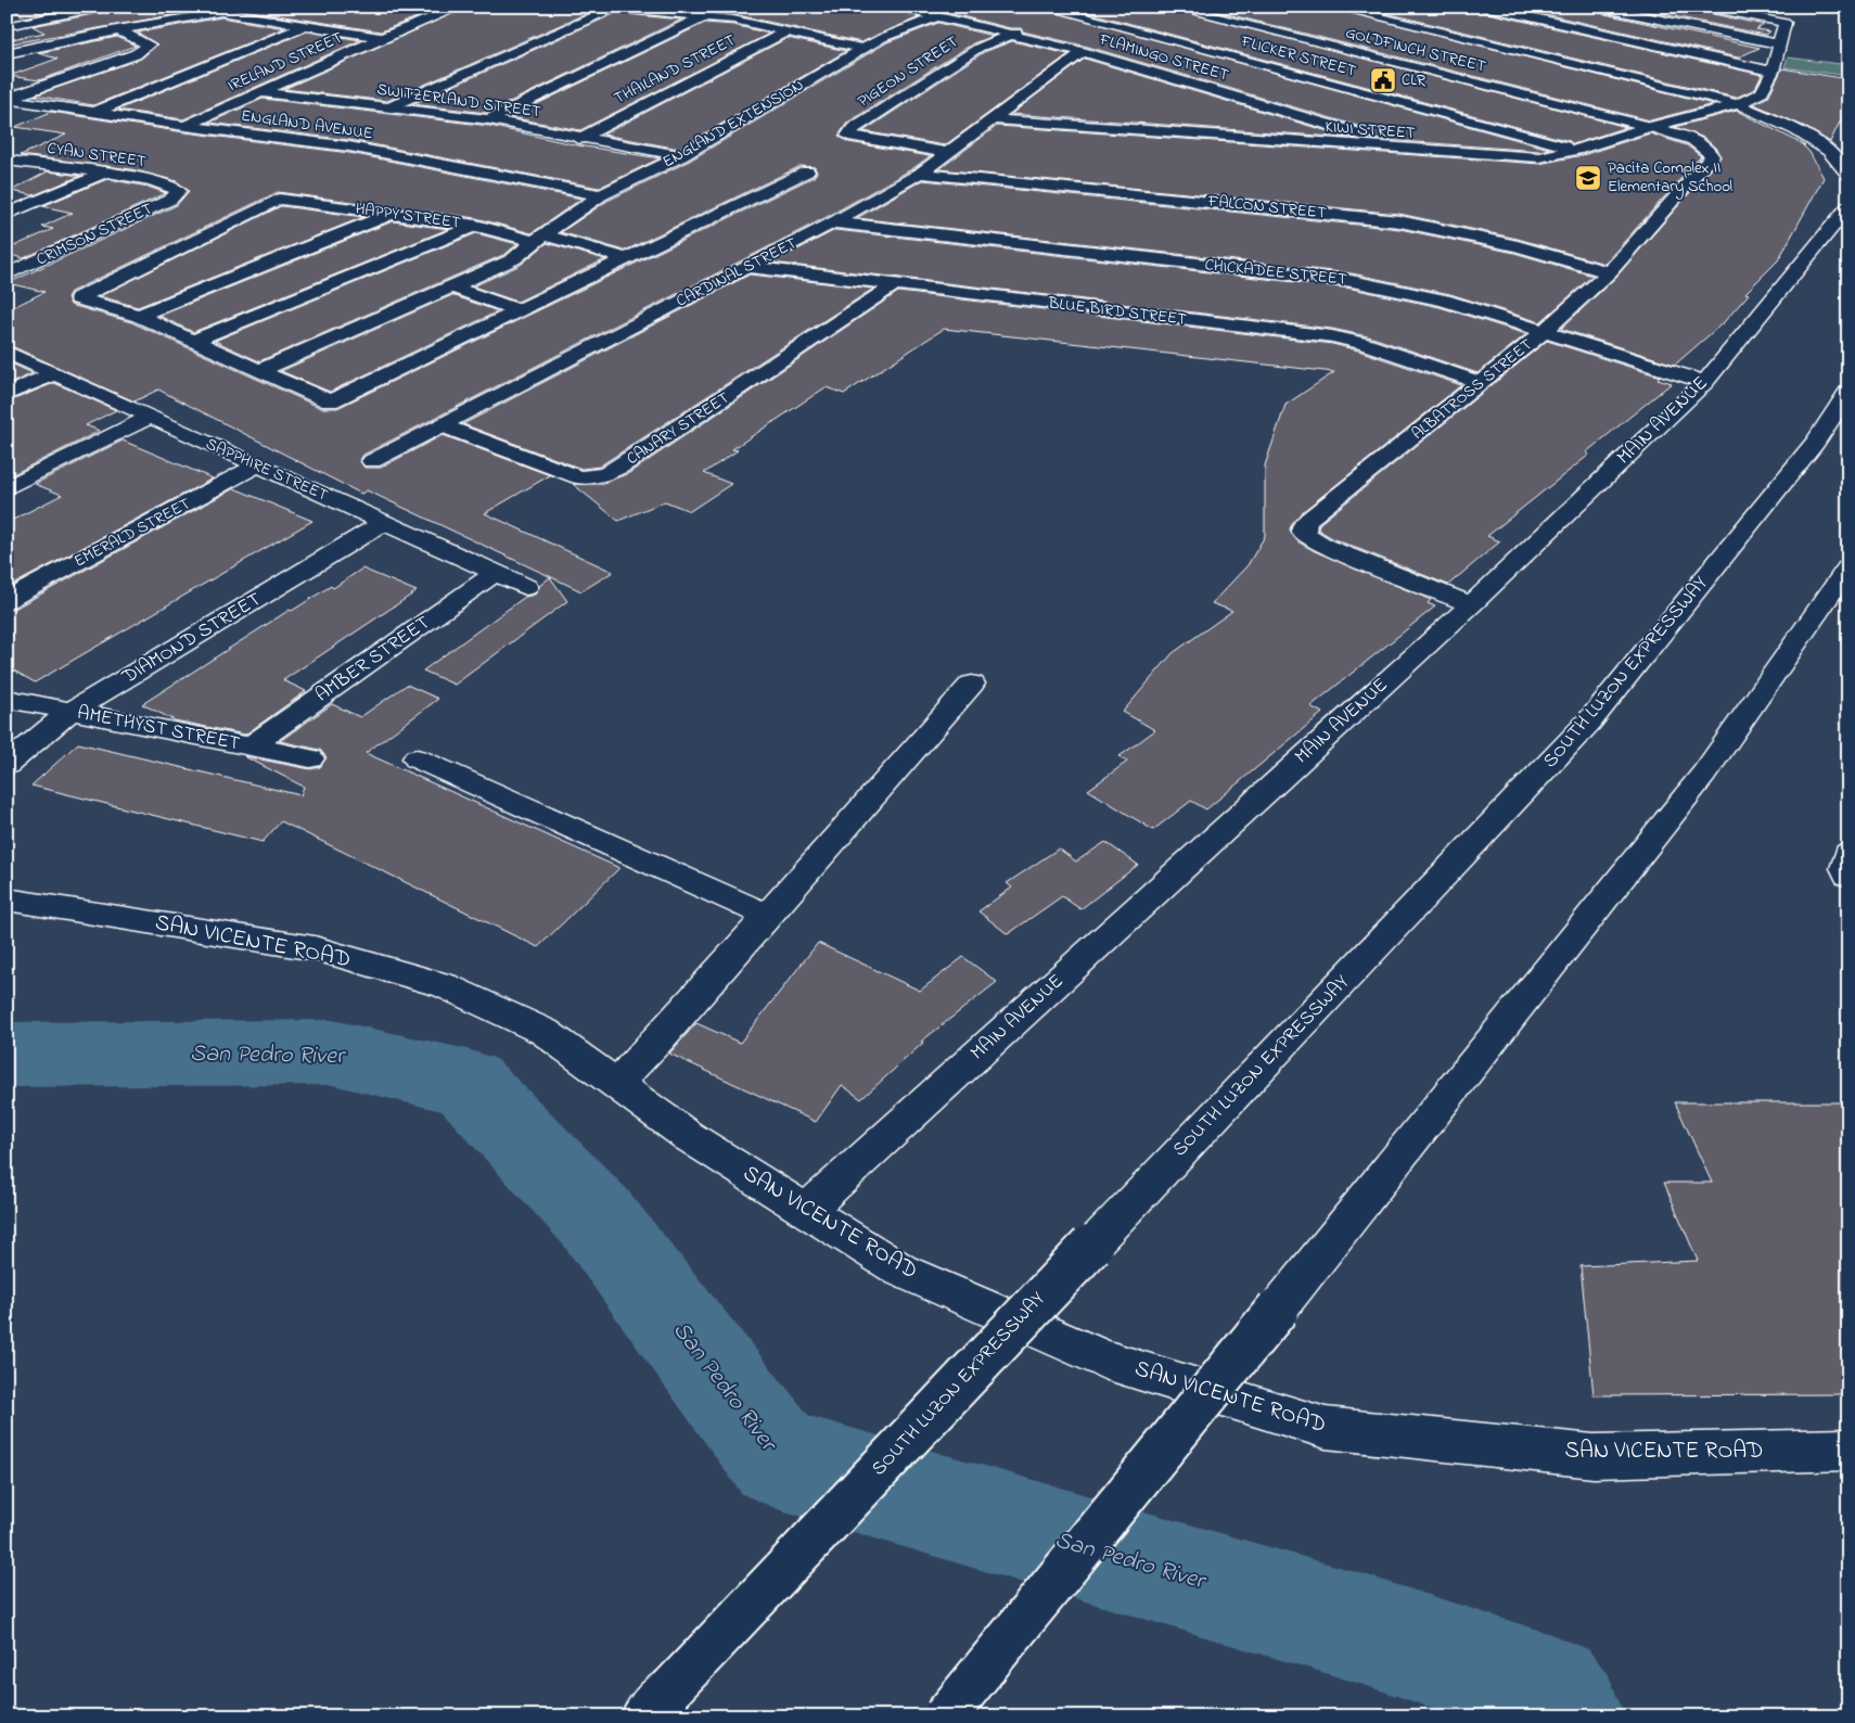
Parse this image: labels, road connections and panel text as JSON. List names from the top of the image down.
{
  "streets": {
    "main road": [
      "GOLDFINCH STREET",
      "FLICKER STREET",
      "FLAMINGO STREET",
      "IRELAND STREET",
      "THAILAND STREET",
      "PIGEON STREET",
      "SWITZERLAND STREET",
      "ENGLAND EXTENSION",
      "ENGLAND AVENUE",
      "KIWI STREET",
      "CYAN STREET",
      "FALCON STREET",
      "HAPPY STREET",
      "CRIMSON STREET",
      "CARDINAL STREET",
      "CHICKADEE STREET",
      "BLUE BIRD STREET",
      "ALBATROSS STREET",
      "MAIN AVENUE",
      "CANARY STREET",
      "SAPPHIRE STREET",
      "EMERALD STREET",
      "DIAMOND STREET",
      "AMBER STREET",
      "SOUTH LUZON EXPRESSWAY",
      "AMETHYST STREET",
      "SAN VICENTE ROAD"
    ]
  },
  "crossings": [
    ["GOLDFINCH STREET", "KIWI STREET"],
    ["GOLDFINCH STREET", "ALBATROSS STREET"],
    ["FLICKER STREET", "KIWI STREET"],
    ["FLAMINGO STREET", "PIGEON STREET"],
    ["FLAMINGO STREET", "ENGLAND EXTENSION"],
    ["FLAMINGO STREET", "KIWI STREET"],
    ["FLAMINGO STREET", "CARDINAL STREET"],
    ["IRELAND STREET", "SWITZERLAND STREET"],
    ["IRELAND STREET", "ENGLAND AVENUE"],
    ["THAILAND STREET", "SWITZERLAND STREET"],
    ["PIGEON STREET", "CARDINAL STREET"],
    ["SWITZERLAND STREET", "ENGLAND EXTENSION"],
    ["ENGLAND EXTENSION", "ENGLAND AVENUE"],
    ["ENGLAND EXTENSION", "HAPPY STREET"],
    ["KIWI STREET", "CARDINAL STREET"],
    ["KIWI STREET", "ALBATROSS STREET"],
    ["CYAN STREET", "CRIMSON STREET"],
    ["FALCON STREET", "CARDINAL STREET"],
    ["FALCON STREET", "ALBATROSS STREET"],
    ["CARDINAL STREET", "CHICKADEE STREET"],
    ["CARDINAL STREET", "BLUE BIRD STREET"],
    ["CARDINAL STREET", "CANARY STREET"],
    ["CHICKADEE STREET", "ALBATROSS STREET"],
    ["CHICKADEE STREET", "MAIN AVENUE"],
    ["BLUE BIRD STREET", "ALBATROSS STREET"],
    ["BLUE BIRD STREET", "CANARY STREET"],
    ["ALBATROSS STREET", "MAIN AVENUE"],
    ["MAIN AVENUE", "SAN VICENTE ROAD"],
    ["SAPPHIRE STREET", "EMERALD STREET"],
    ["SAPPHIRE STREET", "DIAMOND STREET"],
    ["SAPPHIRE STREET", "AMBER STREET"],
    ["DIAMOND STREET", "AMETHYST STREET"],
    ["AMBER STREET", "AMETHYST STREET"]
  ],
  "water": ["San Pedro River"],
  "places": {
    "public building": ["CLR"],
    "school or university": ["Pacita Complex II Elementary School"]
  }
}
